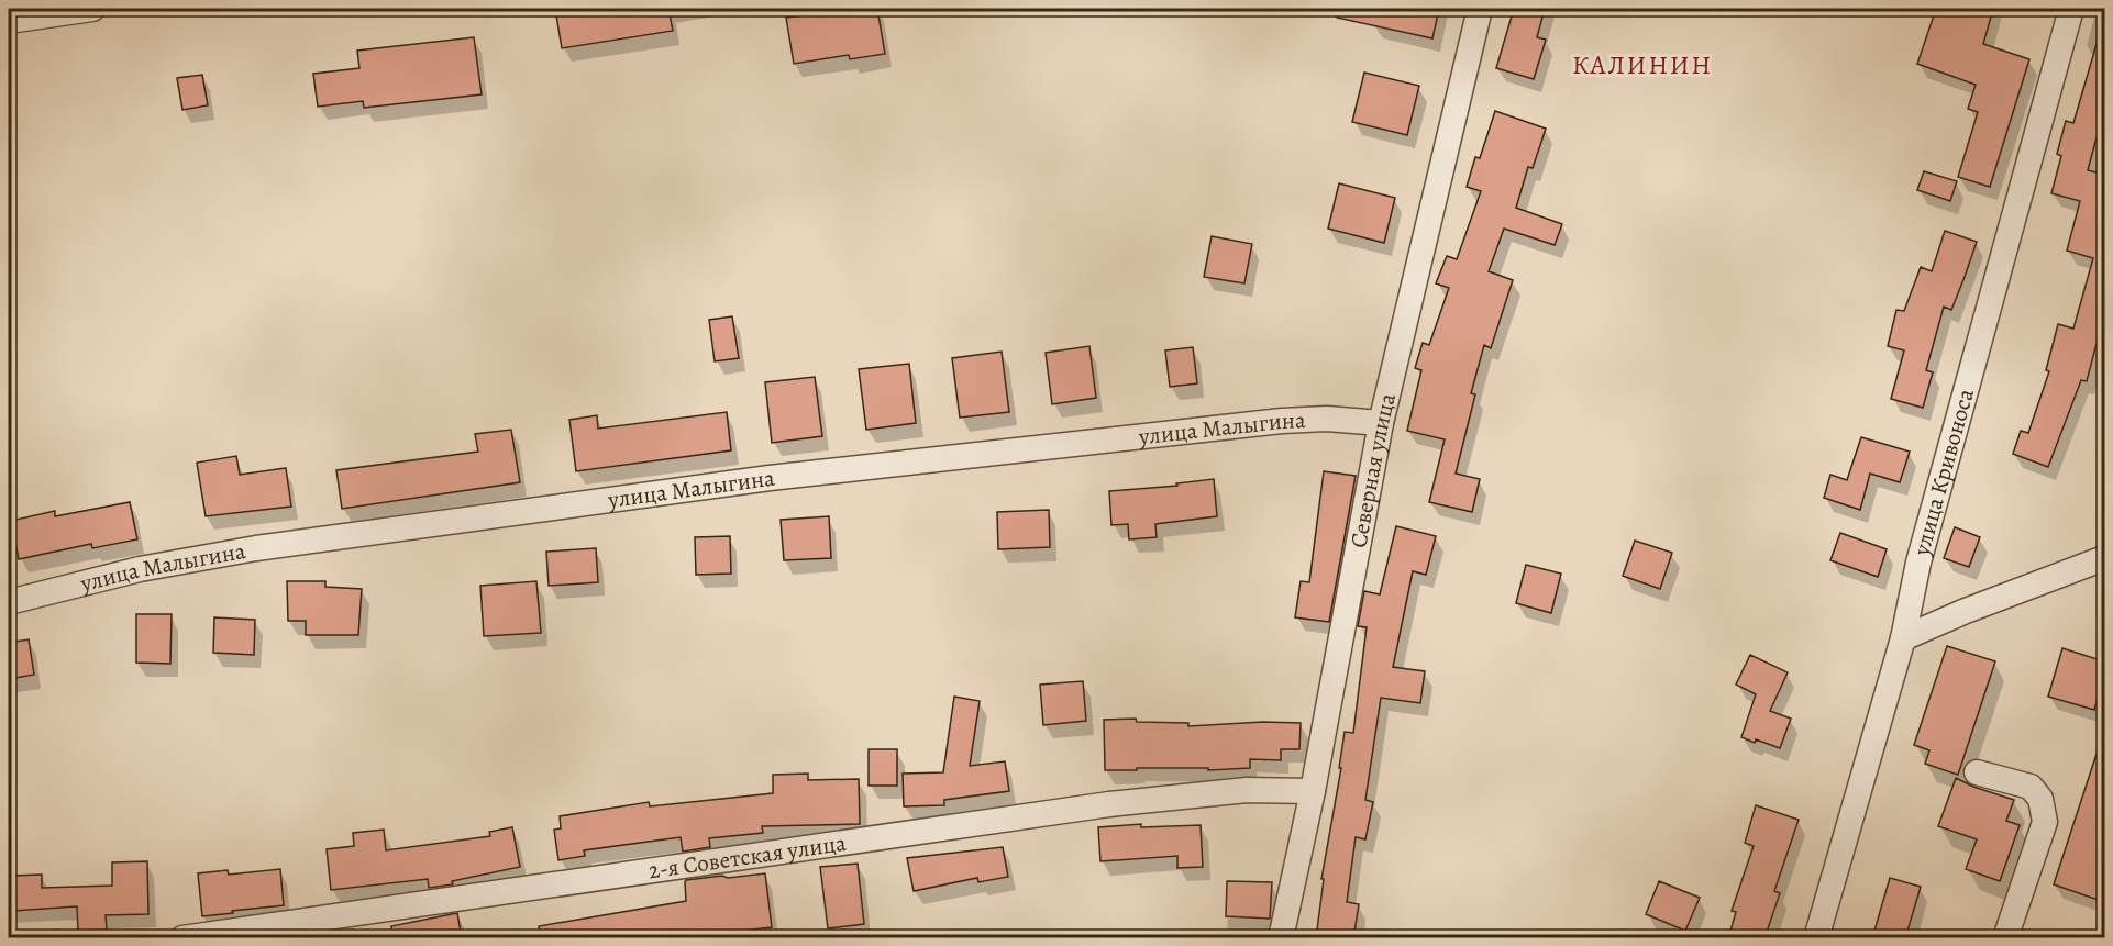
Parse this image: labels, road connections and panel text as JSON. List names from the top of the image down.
{
  "streets": {
    "street": [
      "улица Малыгина",
      "Северная улица",
      "улица Кривоноса",
      "2-я Советская улица"
    ]
  },
  "crossings": [
    ["улица Малыгина", "Северная улица"],
    ["Северная улица", "2-я Советская улица"]
  ],
  "districts": ["КАЛИНИН"]
}
